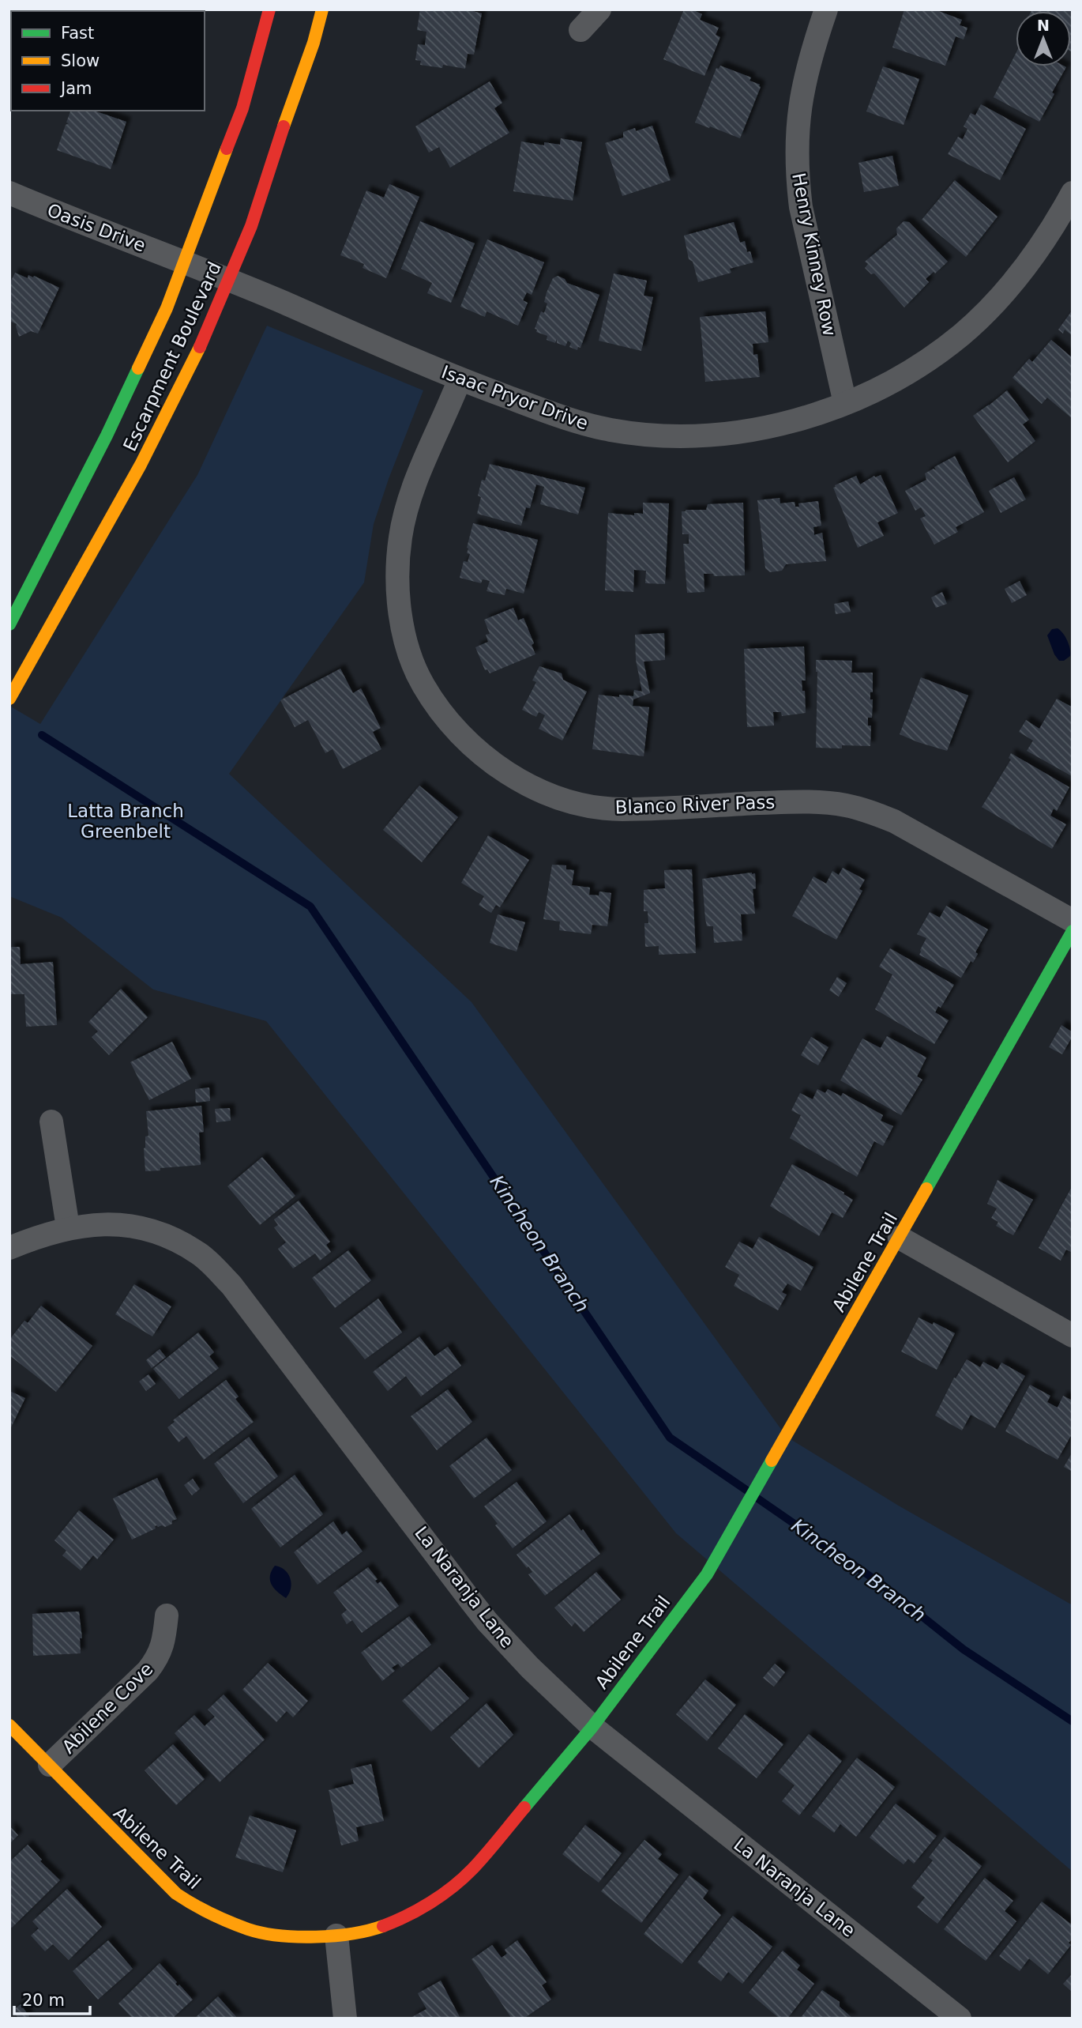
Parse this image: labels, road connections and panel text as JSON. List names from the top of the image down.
{
  "streets": {
    "street": [
      "Oasis Drive",
      "Henry Kinney Row",
      "Escarpment Boulevard",
      "Isaac Pryor Drive",
      "Blanco River Pass",
      "Abilene Trail",
      "La Naranja Lane",
      "Abilene Cove"
    ]
  },
  "crossings": [
    ["Oasis Drive", "Escarpment Boulevard"],
    ["Oasis Drive", "Isaac Pryor Drive"],
    ["Henry Kinney Row", "Isaac Pryor Drive"],
    ["Escarpment Boulevard", "Isaac Pryor Drive"],
    ["Isaac Pryor Drive", "Blanco River Pass"],
    ["Abilene Trail", "La Naranja Lane"],
    ["Abilene Trail", "Abilene Cove"]
  ],
  "water": ["Kincheon Branch"],
  "parks": ["Latta Branch Greenbelt"],
  "legend": ["Fast", "Slow", "Jam"],
  "scale_bar": "20 m",
  "north": "top"
}
